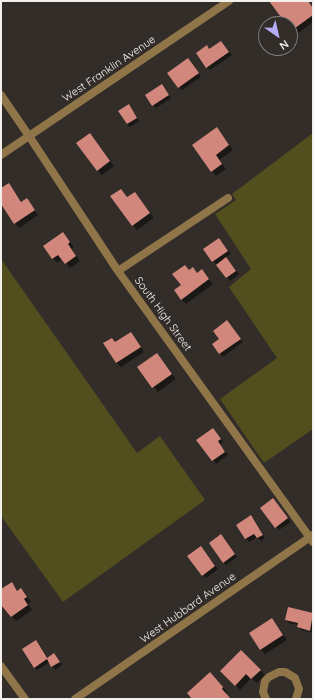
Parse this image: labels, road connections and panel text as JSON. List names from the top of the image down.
{
  "streets": {
    "street": ["West Franklin Avenue", "South High Street", "West Hubbard Avenue"]
  },
  "crossings": [
    ["West Franklin Avenue", "South High Street"],
    ["South High Street", "West Hubbard Avenue"]
  ],
  "north": "bottom right"
}
